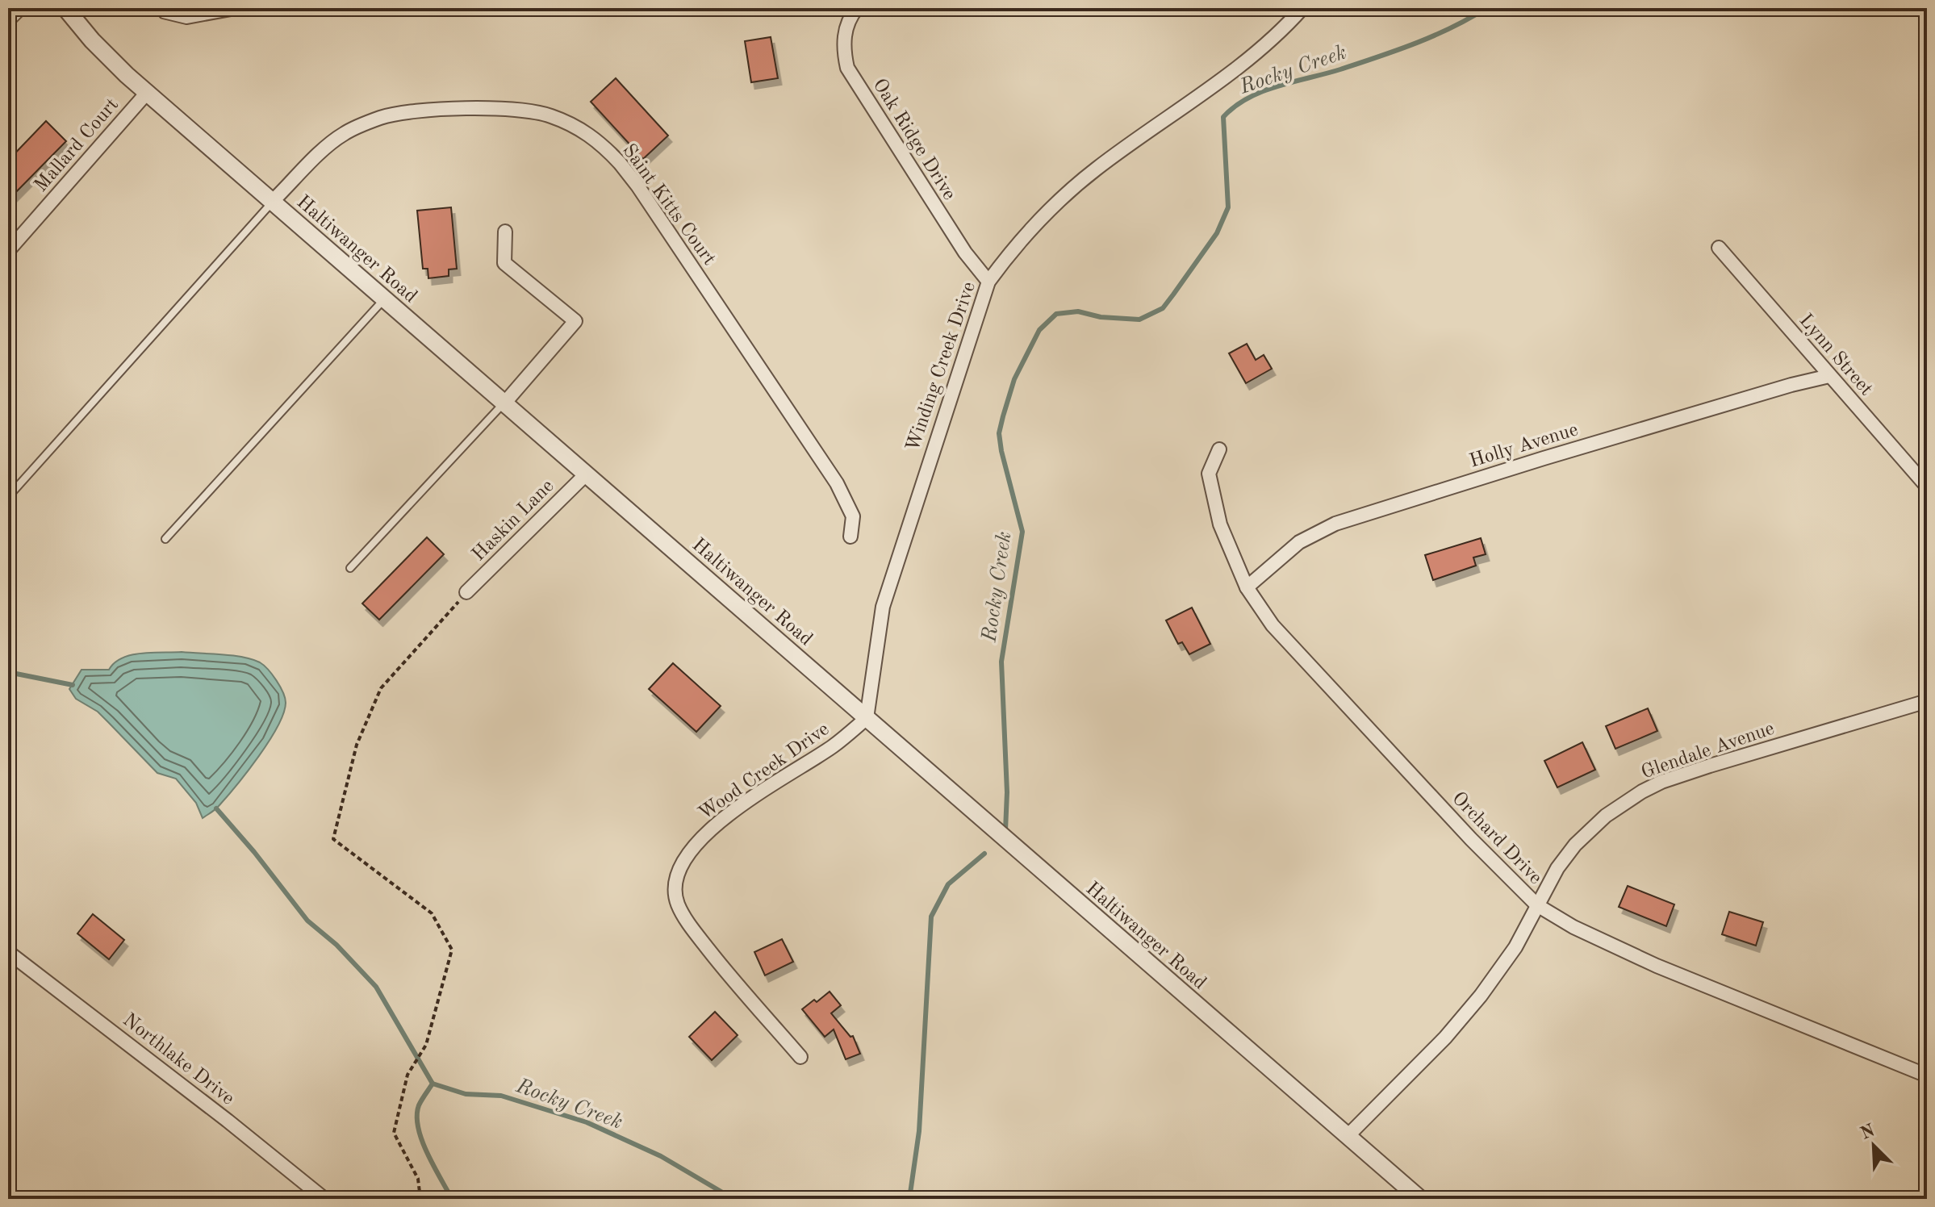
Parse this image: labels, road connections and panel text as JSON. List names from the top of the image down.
{
  "streets": {
    "street": [
      "Oak Ridge Drive",
      "Mallard Court",
      "Saint Kitts Court",
      "Haltiwanger Road",
      "Lynn Street",
      "Winding Creek Drive",
      "Holly Avenue",
      "Haskin Lane",
      "Glendale Avenue",
      "Wood Creek Drive",
      "Orchard Drive",
      "Northlake Drive"
    ]
  },
  "crossings": [
    ["Oak Ridge Drive", "Winding Creek Drive"],
    ["Mallard Court", "Haltiwanger Road"],
    ["Saint Kitts Court", "Haltiwanger Road"],
    ["Haltiwanger Road", "Winding Creek Drive"],
    ["Haltiwanger Road", "Haskin Lane"],
    ["Haltiwanger Road", "Glendale Avenue"],
    ["Haltiwanger Road", "Wood Creek Drive"],
    ["Lynn Street", "Holly Avenue"],
    ["Winding Creek Drive", "Wood Creek Drive"],
    ["Holly Avenue", "Orchard Drive"],
    ["Glendale Avenue", "Orchard Drive"]
  ],
  "water": ["Rocky Creek"],
  "north": "top left"
}
